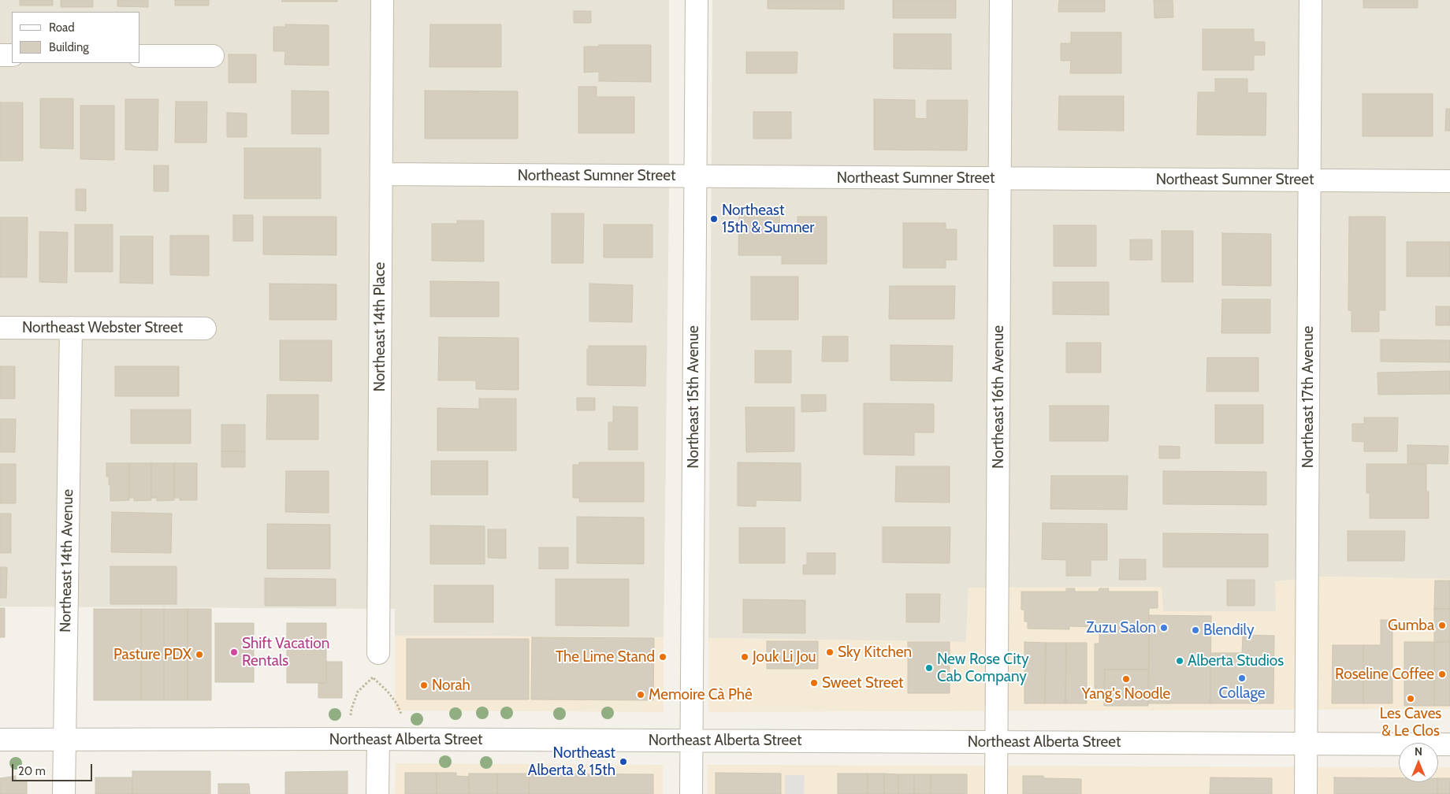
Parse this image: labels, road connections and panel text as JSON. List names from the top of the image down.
{
  "streets": {
    "street": [
      "Northeast Sumner Street",
      "Northeast 14th Place",
      "Northeast Webster Street",
      "Northeast 15th Avenue",
      "Northeast 16th Avenue",
      "Northeast 17th Avenue",
      "Northeast 14th Avenue",
      "Northeast Alberta Street"
    ]
  },
  "crossings": [
    ["Northeast Sumner Street", "Northeast 14th Place"],
    ["Northeast Sumner Street", "Northeast 15th Avenue"],
    ["Northeast Sumner Street", "Northeast 16th Avenue"],
    ["Northeast Sumner Street", "Northeast 17th Avenue"],
    ["Northeast Webster Street", "Northeast 14th Avenue"],
    ["Northeast 15th Avenue", "Northeast Alberta Street"],
    ["Northeast 16th Avenue", "Northeast Alberta Street"],
    ["Northeast 17th Avenue", "Northeast Alberta Street"],
    ["Northeast 14th Avenue", "Northeast Alberta Street"]
  ],
  "places": [
    "Northeast 15th & Sumner",
    "Gumba",
    "Zuzu Salon",
    "Blendily",
    "Shift Vacation Rentals",
    "Sky Kitchen",
    "Pasture PDX",
    "The Lime Stand",
    "Jouk Li Jou",
    "Alberta Studios",
    "New Rose City Cab Company",
    "Roseline Coffee",
    "Collage",
    "Yang's Noodle",
    "Sweet Street",
    "Norah",
    "Memoire Cà Phê",
    "Les Caves & Le Clos",
    "Northeast Alberta & 15th"
  ],
  "legend": ["Road", "Building"],
  "scale_bar": "20 m",
  "north": "top"
}
